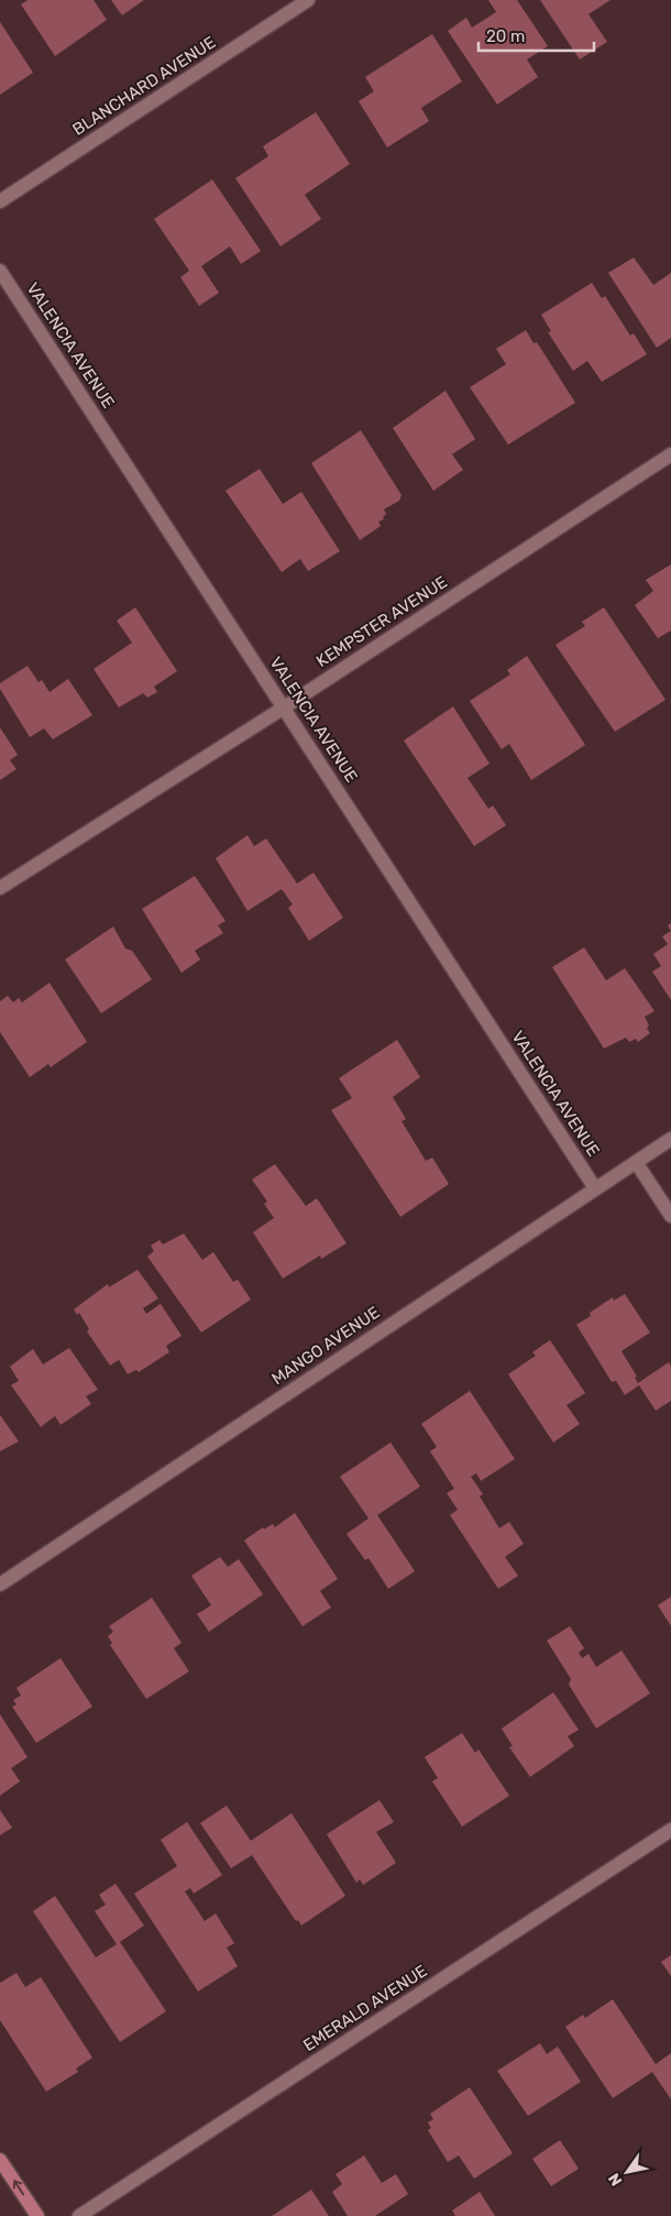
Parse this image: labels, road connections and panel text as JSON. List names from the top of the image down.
{
  "streets": {
    "street": [
      "BLANCHARD AVENUE",
      "VALENCIA AVENUE",
      "KEMPSTER AVENUE",
      "MANGO AVENUE",
      "EMERALD AVENUE"
    ]
  },
  "crossings": [
    ["VALENCIA AVENUE", "KEMPSTER AVENUE"],
    ["VALENCIA AVENUE", "MANGO AVENUE"]
  ],
  "scale_bar": "20 m",
  "north": "bottom left"
}
